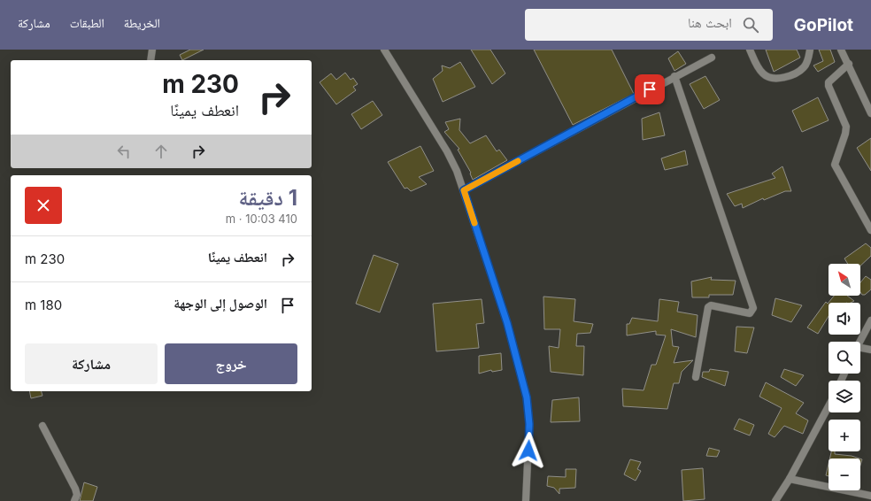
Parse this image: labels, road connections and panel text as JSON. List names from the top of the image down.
{
  "north": "top left",
  "page": {
    "header": "GoPilot",
    "search": "ابحث هنا",
    "nav": ["الخريطة", "الطبقات", "مشاركة"],
    "turn": ["230 m", "انعطف يمينًا"],
    "heading": ["1 دقيقة", "410 m · 10:03"],
    "list": [
      {
        "name": "انعطف يمينًا",
        "value": "230 m"
      },
      {
        "name": "الوصول إلى الوجهة",
        "value": "180 m"
      }
    ],
    "map_buttons": ["+", "−"],
    "buttons": ["خروج", "مشاركة"]
  }
}
